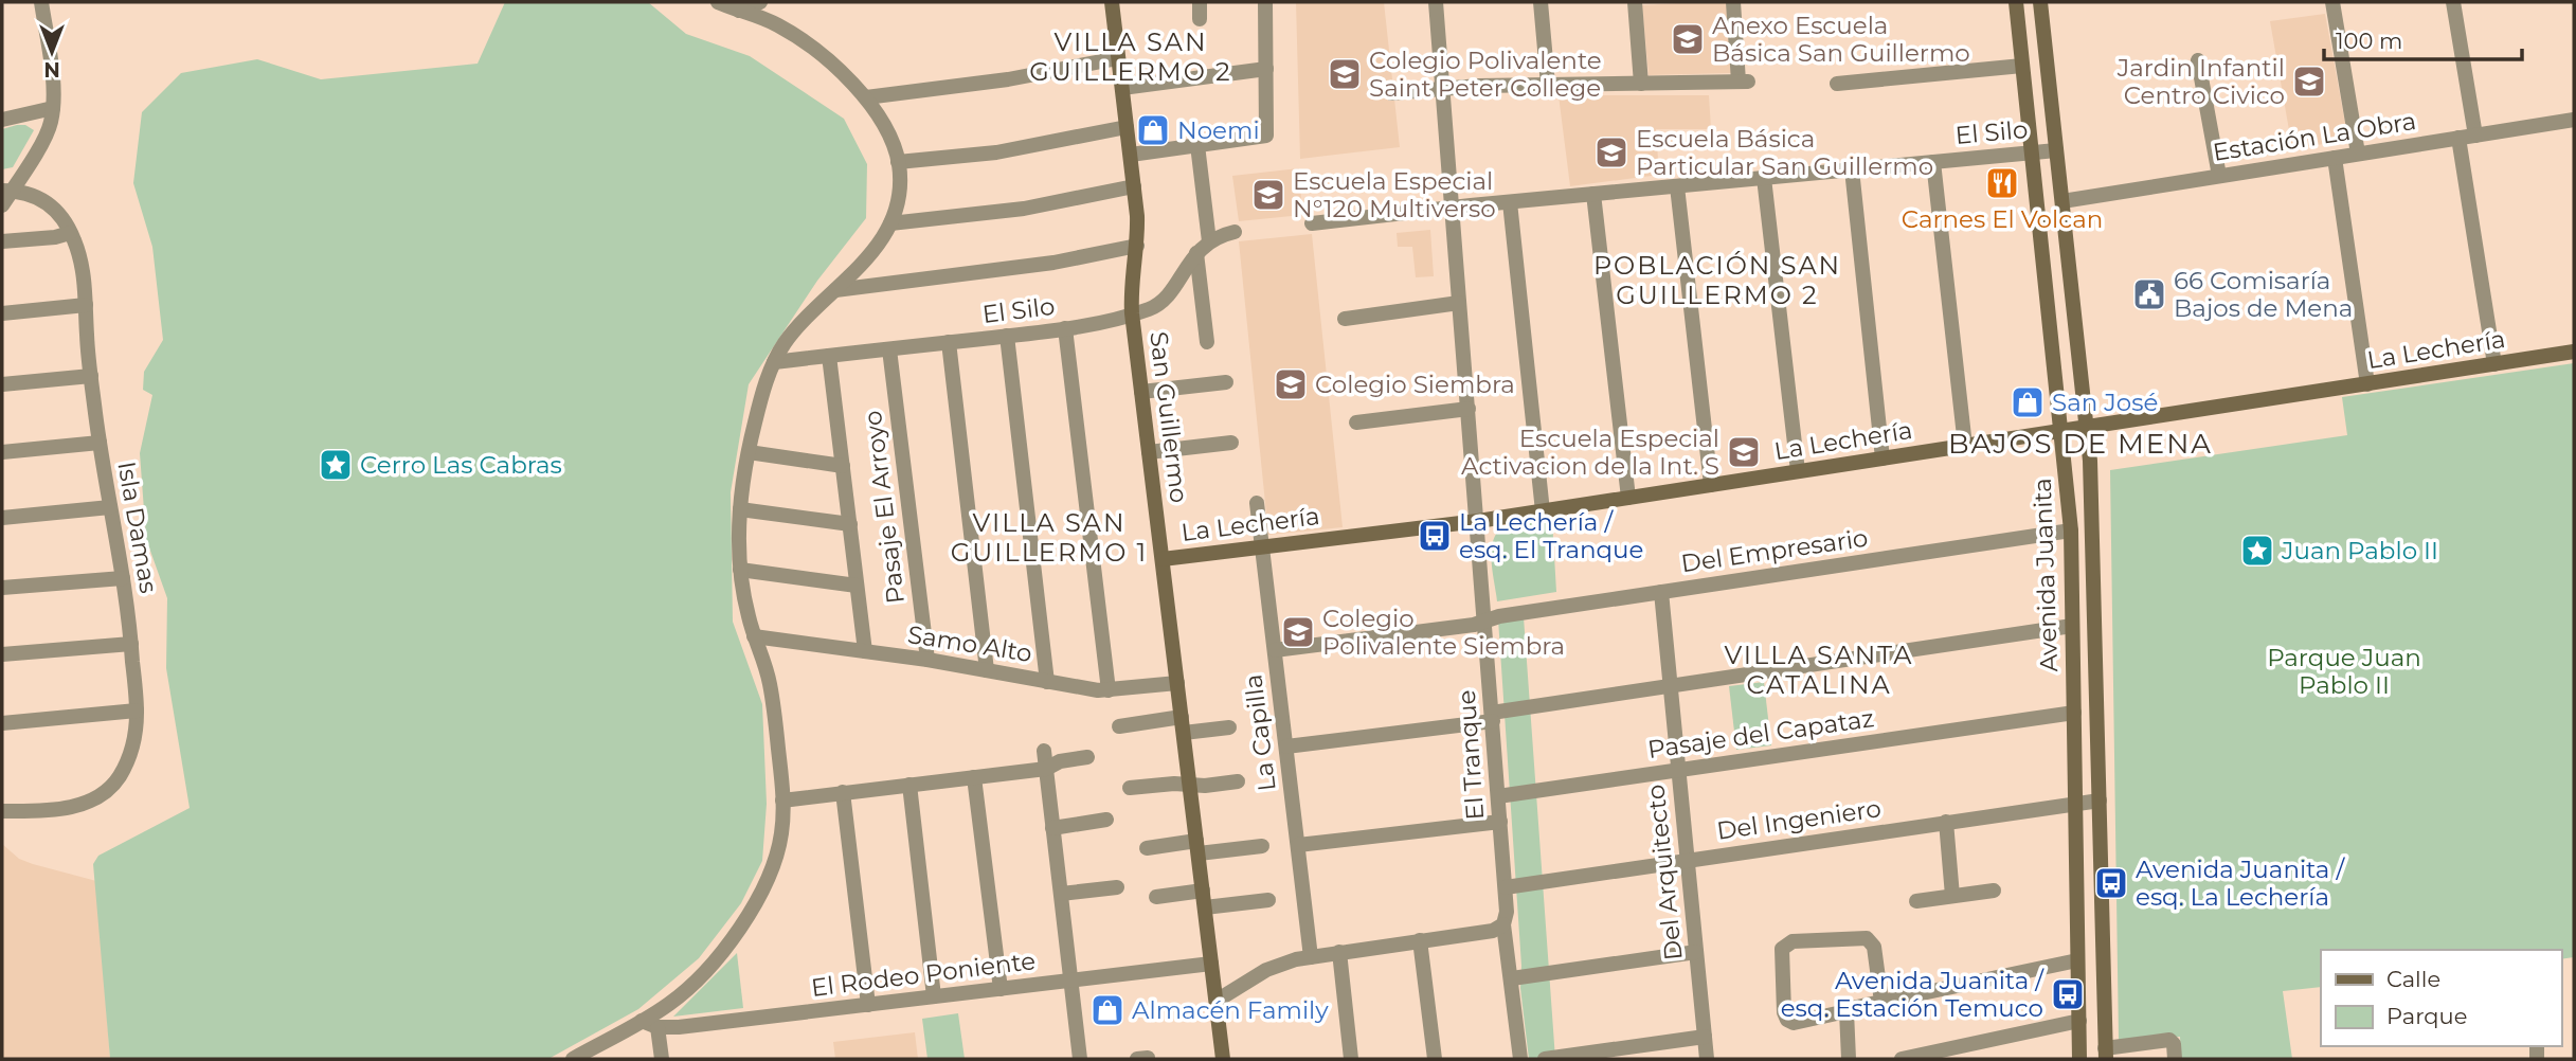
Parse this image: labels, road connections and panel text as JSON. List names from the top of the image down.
{
  "streets": {
    "street": [
      "El Silo",
      "Estación La Obra",
      "La Lechería",
      "San Guillermo",
      "Pasaje El Arroyo",
      "Isla Damas",
      "Del Empresario",
      "Avenida Juanita",
      "Samo Alto",
      "La Capilla",
      "Pasaje del Capataz",
      "El Tranque",
      "Del Ingeniero",
      "Del Arquitecto",
      "El Rodeo Poniente"
    ]
  },
  "crossings": [
    ["El Silo", "San Guillermo"],
    ["El Silo", "Pasaje El Arroyo"],
    ["El Silo", "Avenida Juanita"],
    ["El Silo", "El Tranque"],
    ["Estación La Obra", "Avenida Juanita"],
    ["La Lechería", "San Guillermo"],
    ["La Lechería", "Avenida Juanita"],
    ["La Lechería", "La Capilla"],
    ["La Lechería", "El Tranque"],
    ["San Guillermo", "Samo Alto"],
    ["San Guillermo", "El Rodeo Poniente"],
    ["Pasaje El Arroyo", "Samo Alto"],
    ["Del Empresario", "Avenida Juanita"],
    ["Del Empresario", "La Capilla"],
    ["Del Empresario", "El Tranque"],
    ["Del Empresario", "Del Arquitecto"],
    ["Avenida Juanita", "Pasaje del Capataz"],
    ["Avenida Juanita", "Del Ingeniero"],
    ["Pasaje del Capataz", "El Tranque"],
    ["Pasaje del Capataz", "Del Arquitecto"],
    ["El Tranque", "Del Ingeniero"],
    ["Del Ingeniero", "Del Arquitecto"]
  ],
  "districts": [
    "VILLA SAN GUILLERMO 2",
    "POBLACIÓN SAN GUILLERMO 2",
    "BAJOS DE MENA",
    "VILLA SAN GUILLERMO 1",
    "VILLA SANTA CATALINA"
  ],
  "parks": ["Parque Juan Pablo II"],
  "places": {
    "school or university": [
      "Anexo Escuela Básica San Guillermo",
      "Colegio Polivalente Saint Peter College",
      "Jardin Infantil Centro Civico",
      "Escuela Básica Particular San Guillermo",
      "Escuela Especial N°120 Multiverso",
      "Colegio Siembra",
      "Escuela Especial Activacion de la Int. S",
      "Colegio Polivalente Siembra"
    ],
    "shop": ["Noemi", "San José", "Almacén Family"],
    "restaurant": ["Carnes El Volcan"],
    "public building": ["66 Comisaría Bajos de Mena"],
    "place": ["Cerro Las Cabras", "Juan Pablo II"],
    "bus stop": ["La Lechería / esq. El Tranque", "Avenida Juanita / esq. La Lechería", "Avenida Juanita / esq. Estación Temuco"]
  },
  "legend": ["Calle", "Parque"],
  "scale_bar": "100 m",
  "north": "bottom"
}
